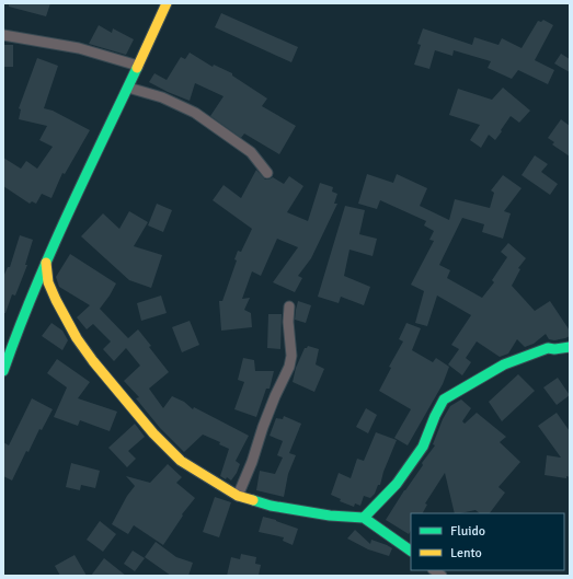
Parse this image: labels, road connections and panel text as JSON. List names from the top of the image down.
{
  "legend": ["Fluido", "Lento"]
}
